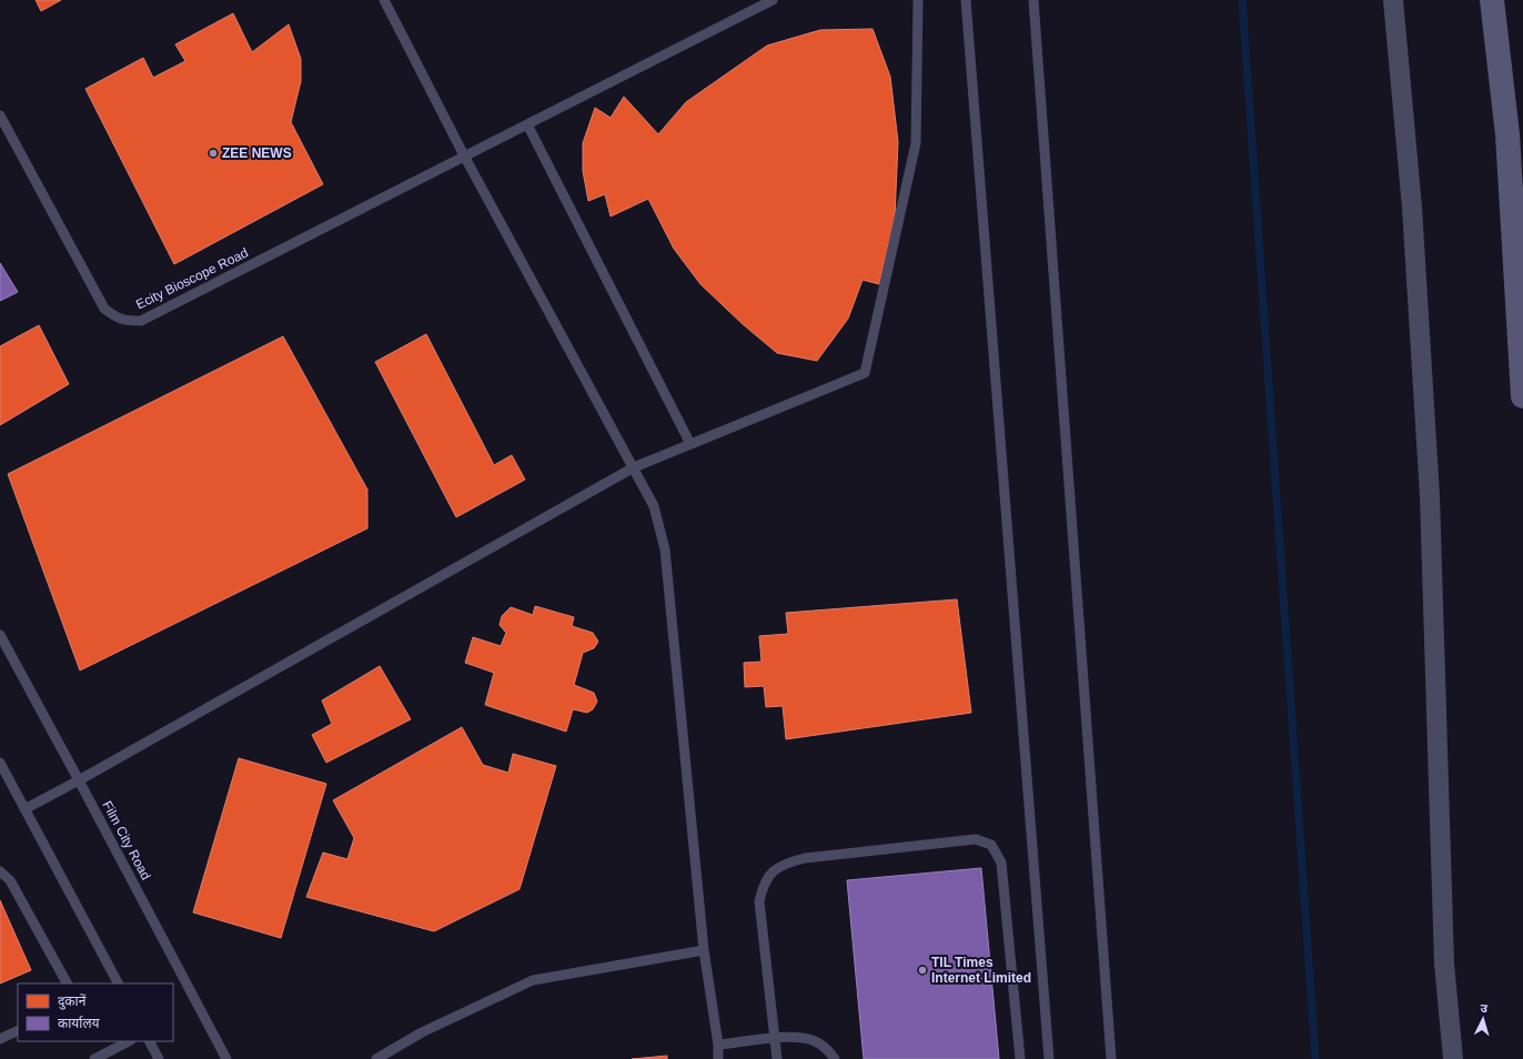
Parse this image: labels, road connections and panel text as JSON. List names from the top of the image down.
{
  "streets": {
    "lane": ["Ecity Bioscope Road", "Film City Road"]
  },
  "places": ["ZEE NEWS", "TIL Times Internet Limited"],
  "legend": ["दुकानें", "कार्यालय"],
  "north": "top"
}
